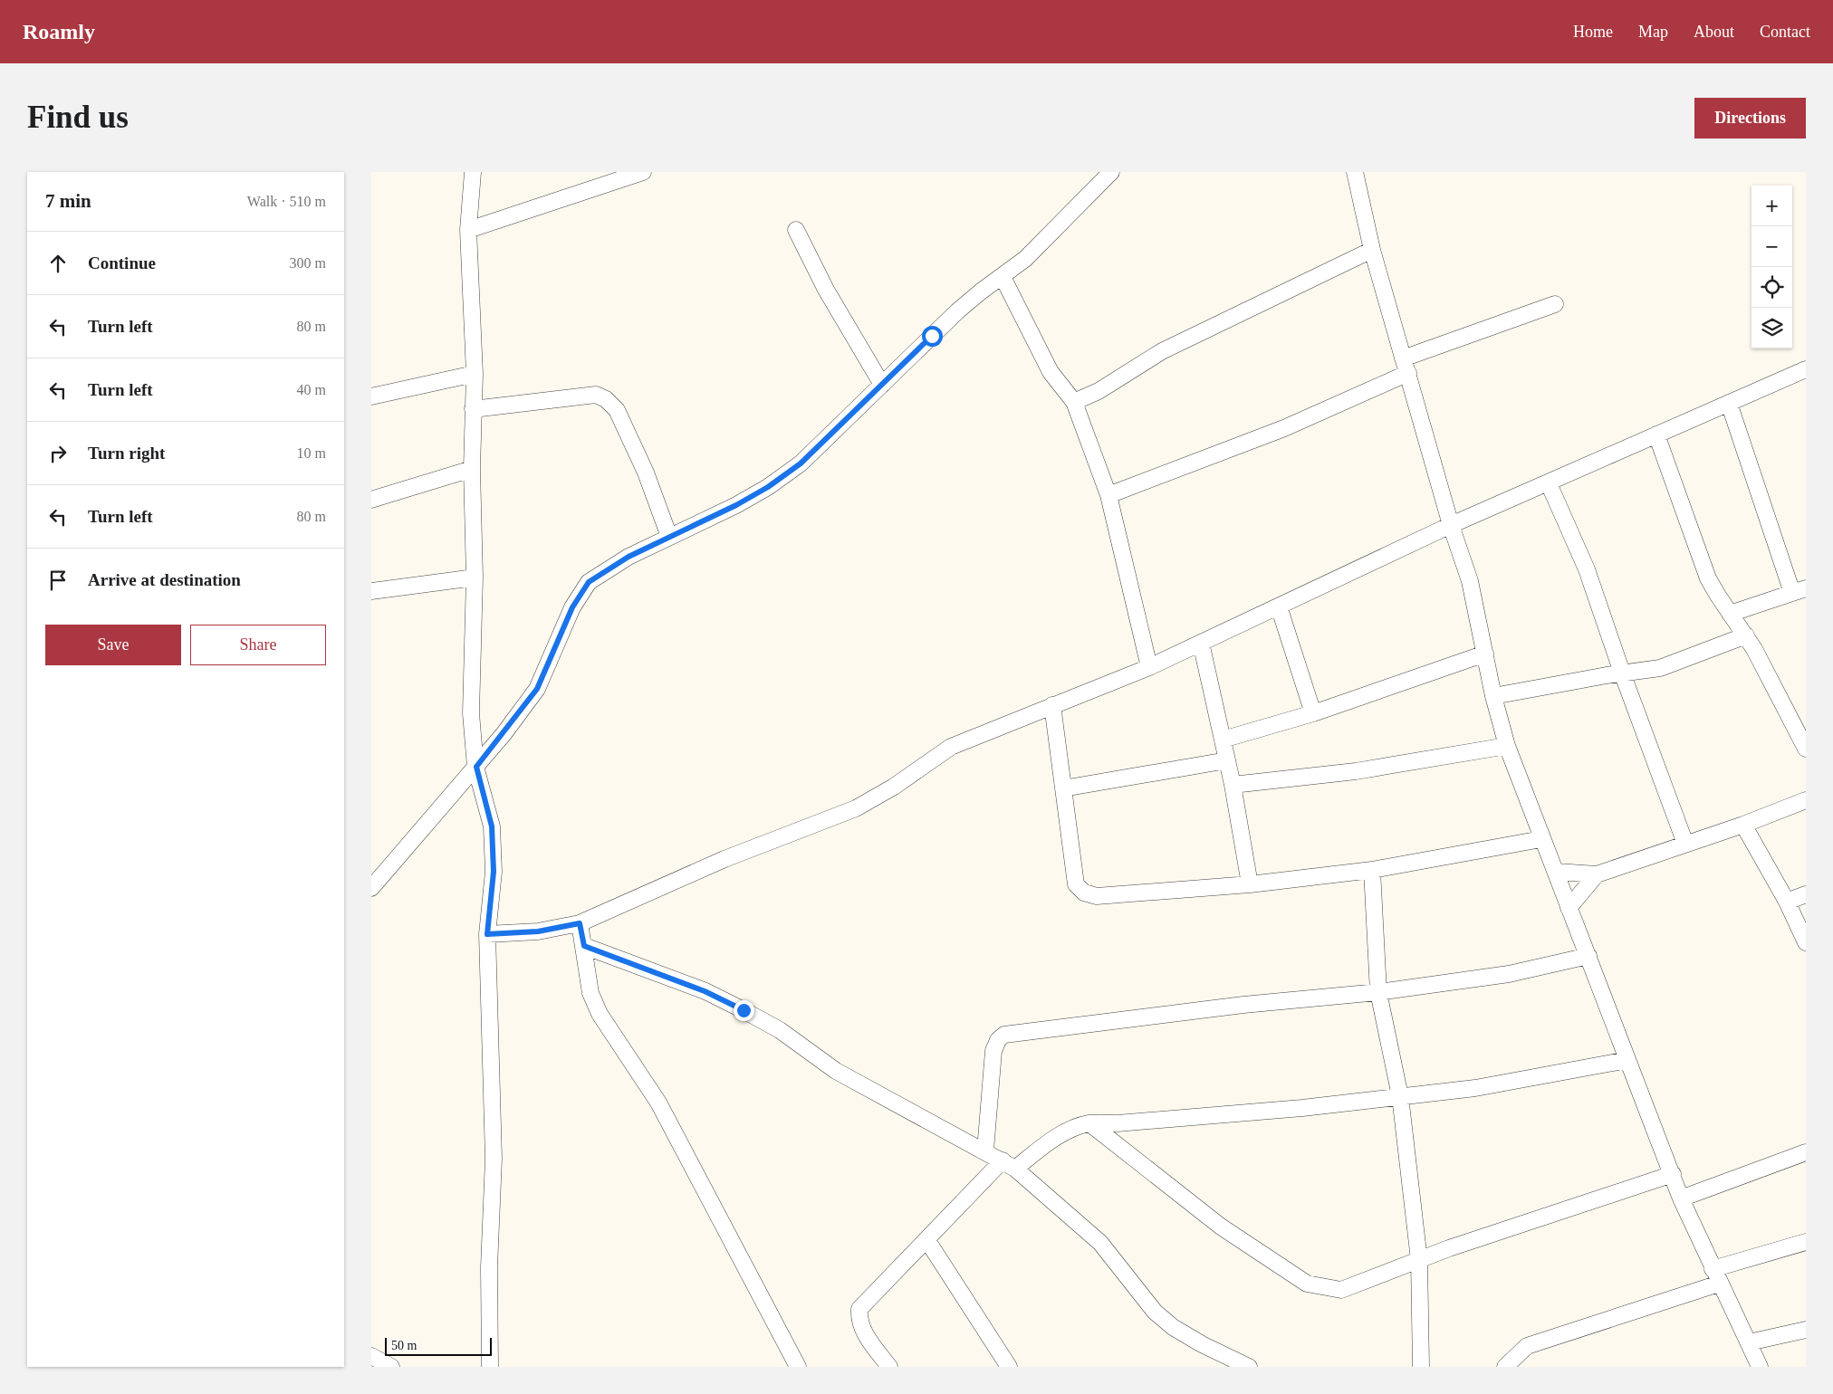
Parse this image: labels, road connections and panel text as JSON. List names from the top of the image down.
{
  "scale_bar": "50 m",
  "page": {
    "header": "Roamly",
    "nav": [
      "Home",
      "Map",
      "About",
      "Contact"
    ],
    "buttons": [
      "Directions",
      ["Save", "Share"]
    ],
    "title": "Find us",
    "heading": ["7 min", "Walk · 510 m"],
    "map_buttons": ["+", "−"],
    "list": [
      ["Continue", "300 m"],
      ["Turn left", "80 m"],
      ["Turn left", "40 m"],
      ["Turn right", "10 m"],
      ["Turn left", "80 m"],
      "Arrive at destination"
    ],
    "scale": "50 m"
  }
}
